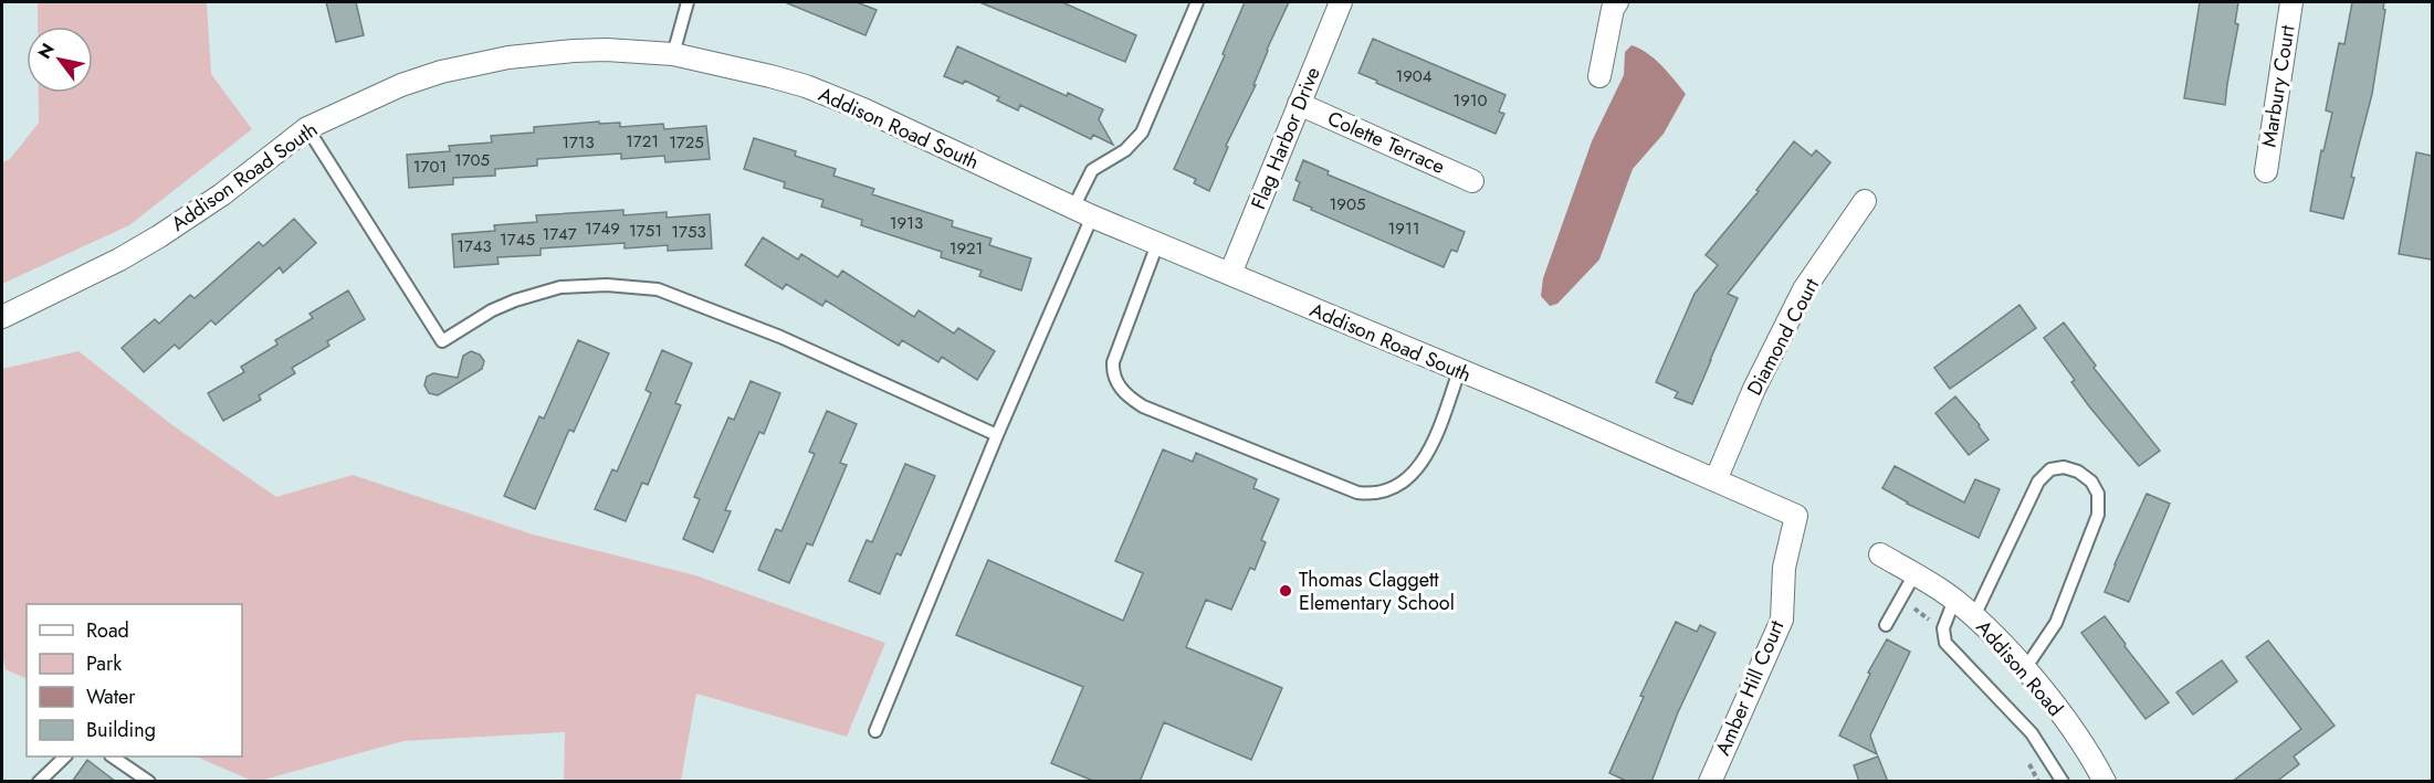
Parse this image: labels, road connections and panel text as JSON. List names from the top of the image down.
{
  "streets": {
    "street": [
      "Marbury Court",
      "Addison Road South",
      "Flag Harbor Drive",
      "Colette Terrace",
      "Diamond Court",
      "Addison Road",
      "Amber Hill Court"
    ]
  },
  "crossings": [
    ["Addison Road South", "Flag Harbor Drive"],
    ["Addison Road South", "Diamond Court"],
    ["Addison Road South", "Amber Hill Court"],
    ["Flag Harbor Drive", "Colette Terrace"]
  ],
  "places": ["Thomas Claggett Elementary School"],
  "house_numbers": [
    "1904",
    "1910",
    "1721",
    "1713",
    "1725",
    "1705",
    "1701",
    "1905",
    "1913",
    "1749",
    "1911",
    "1751",
    "1753",
    "1747",
    "1745",
    "1743",
    "1921"
  ],
  "legend": [
    "Road",
    "Park",
    "Water",
    "Building"
  ],
  "north": "top left"
}
